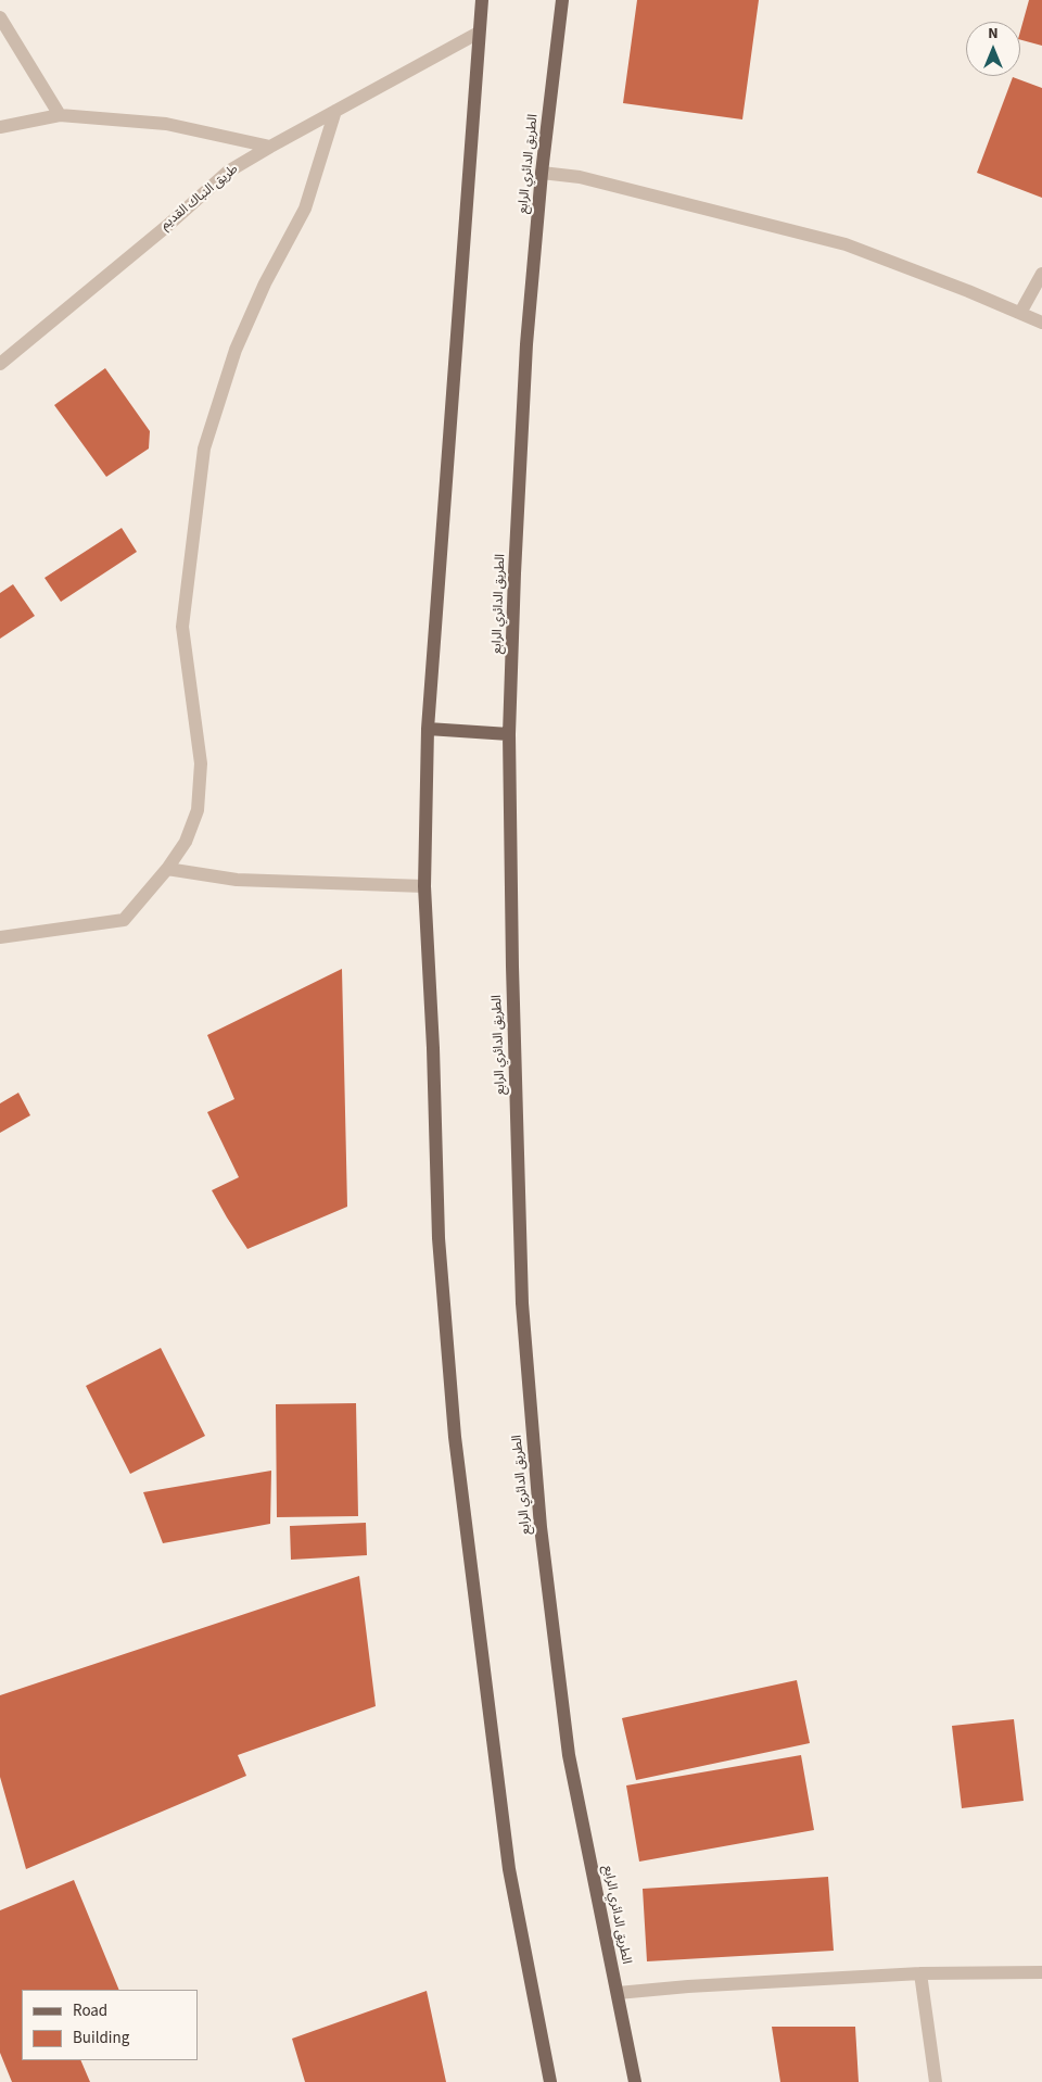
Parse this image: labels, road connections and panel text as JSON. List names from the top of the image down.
{
  "streets": {
    "main road": ["الطريق الدائري الرابع"],
    "street": ["طريق النباك القديم"]
  },
  "legend": ["Road", "Building"],
  "north": "top"
}
